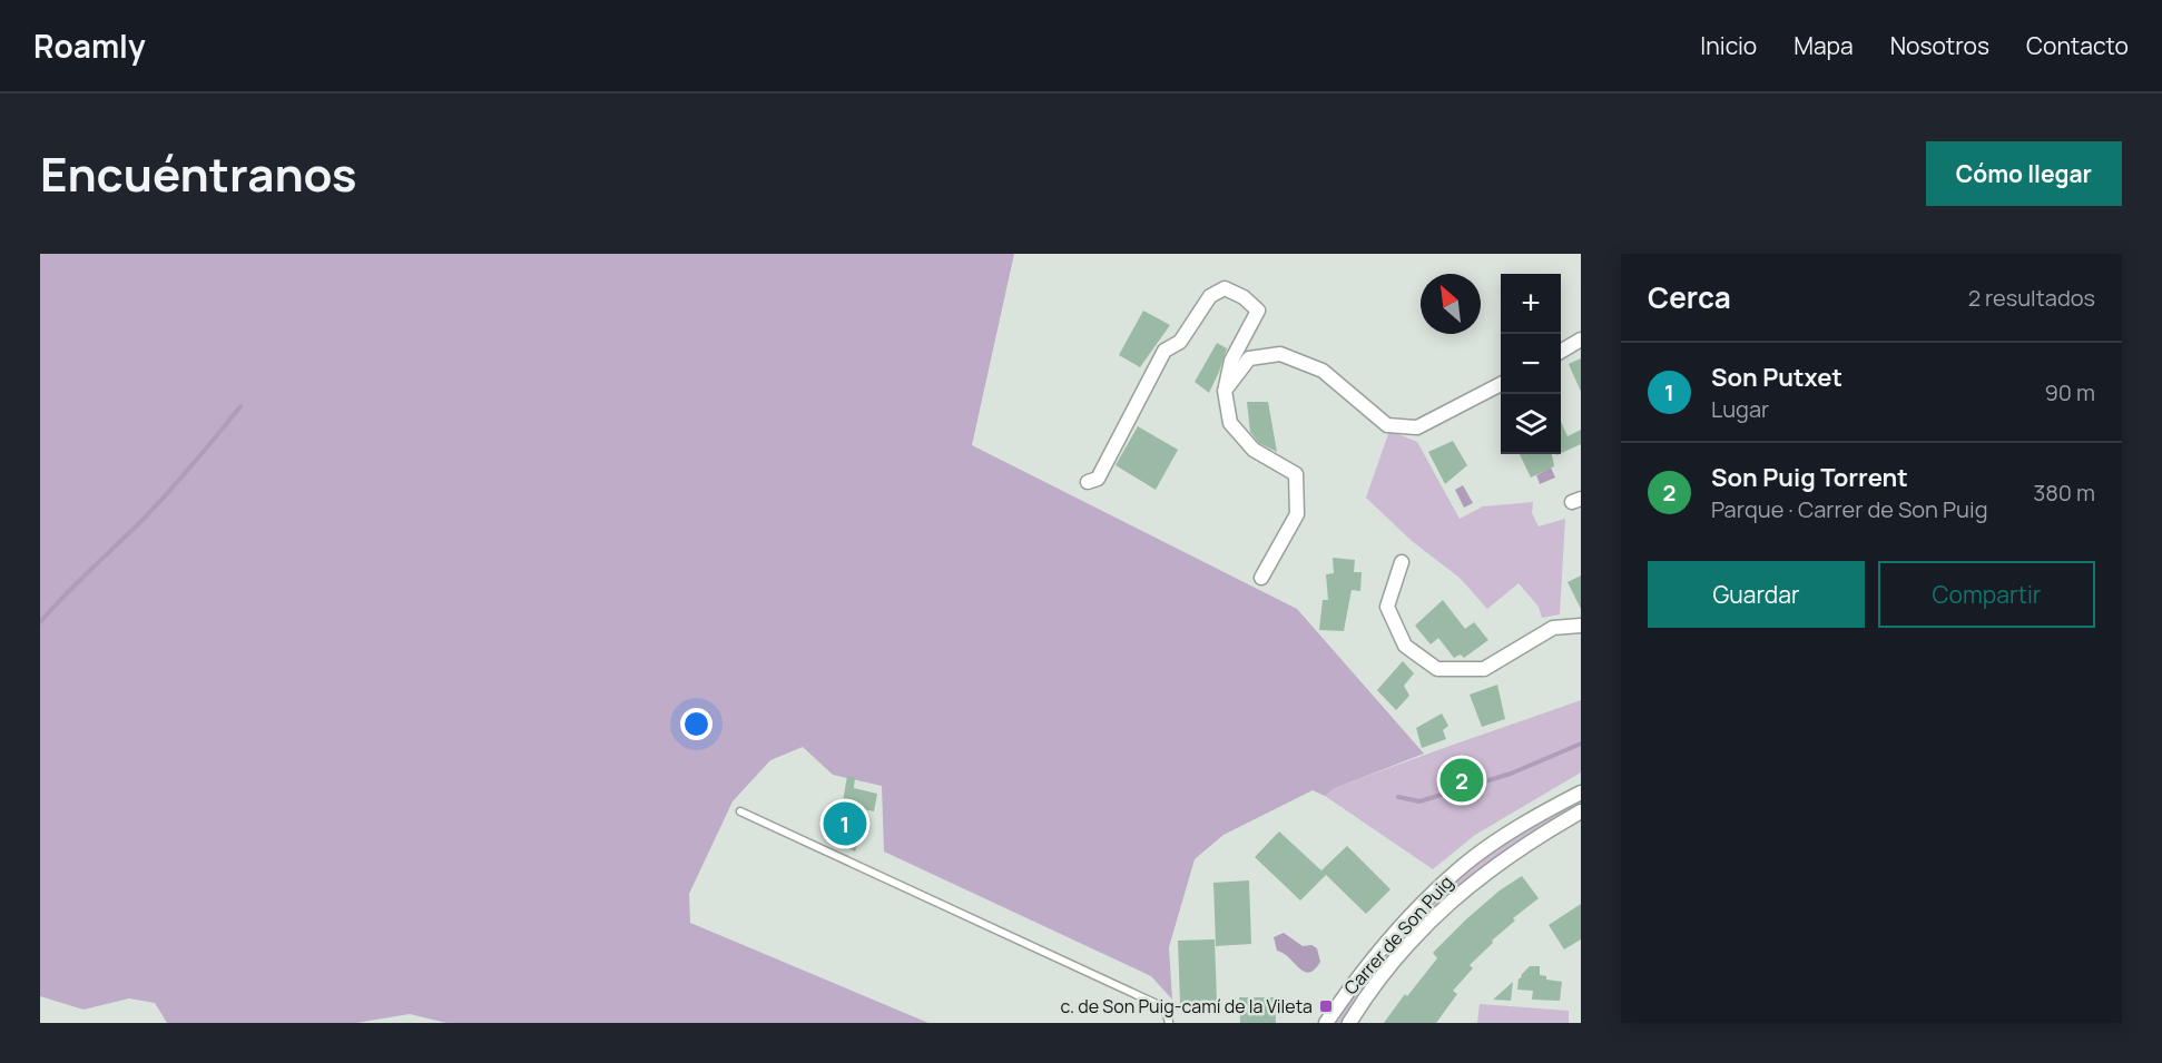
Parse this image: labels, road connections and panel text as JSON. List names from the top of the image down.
{
  "streets": {
    "street": ["Carrer de Son Puig"]
  },
  "places": {
    "transit": ["c. de Son Puig-camí de la Vileta"]
  },
  "north": "top left",
  "page": {
    "header": "Roamly",
    "nav": [
      "Inicio",
      "Mapa",
      "Nosotros",
      "Contacto"
    ],
    "title": "Encuéntranos",
    "buttons": [
      "Cómo llegar",
      ["Guardar", "Compartir"]
    ],
    "heading": ["Cerca", "2 resultados"],
    "map_buttons": ["+", "−"],
    "list": [
      {
        "mark": "1",
        "name": "Son Putxet",
        "note": "Lugar",
        "value": "90 m"
      },
      {
        "mark": "2",
        "name": "Son Puig Torrent",
        "note": "Parque · Carrer de Son Puig",
        "value": "380 m"
      }
    ],
    "pins": ["2", "1"]
  }
}
